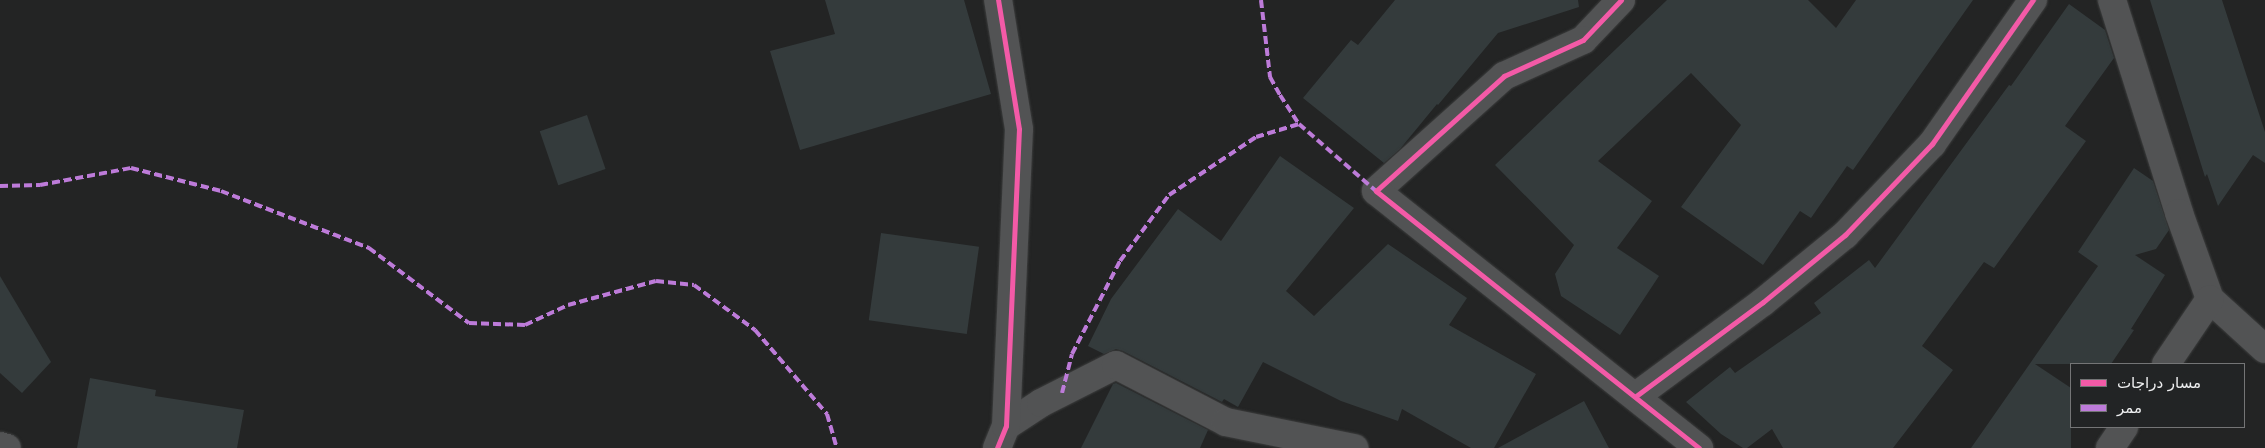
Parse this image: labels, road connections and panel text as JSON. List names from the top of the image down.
{
  "legend": ["مسار دراجات", "ممر"]
}
